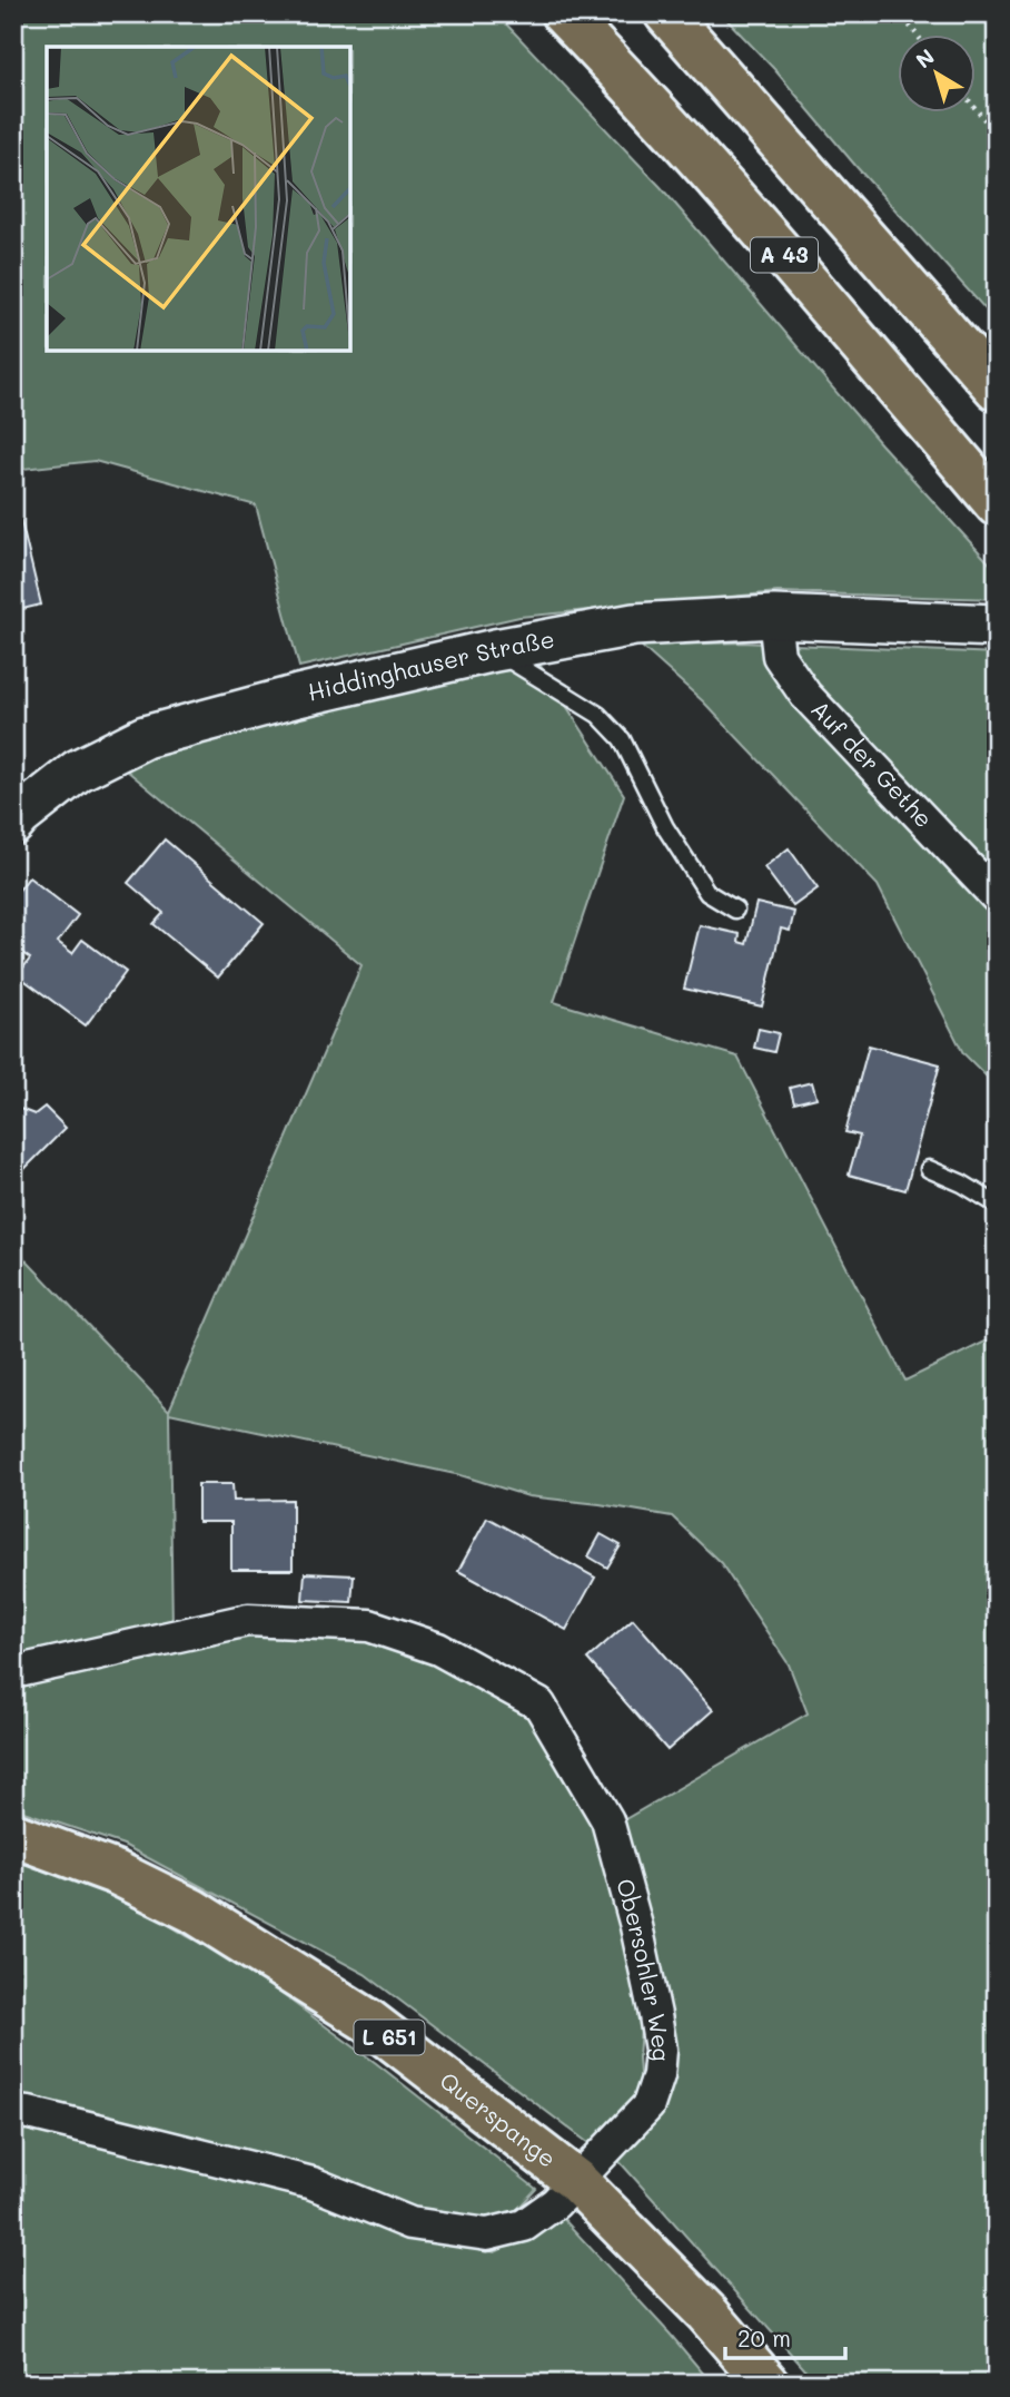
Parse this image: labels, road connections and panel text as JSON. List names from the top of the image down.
{
  "streets": {
    "main road": ["A 43", "L 651", "Querspange"],
    "street": ["Hiddinghauser Straße", "Auf der Gethe", "Obersohler Weg"]
  },
  "crossings": [
    ["Hiddinghauser Straße", "Auf der Gethe"],
    ["Obersohler Weg", "Querspange"]
  ],
  "scale_bar": "20 m",
  "north": "top left"
}
